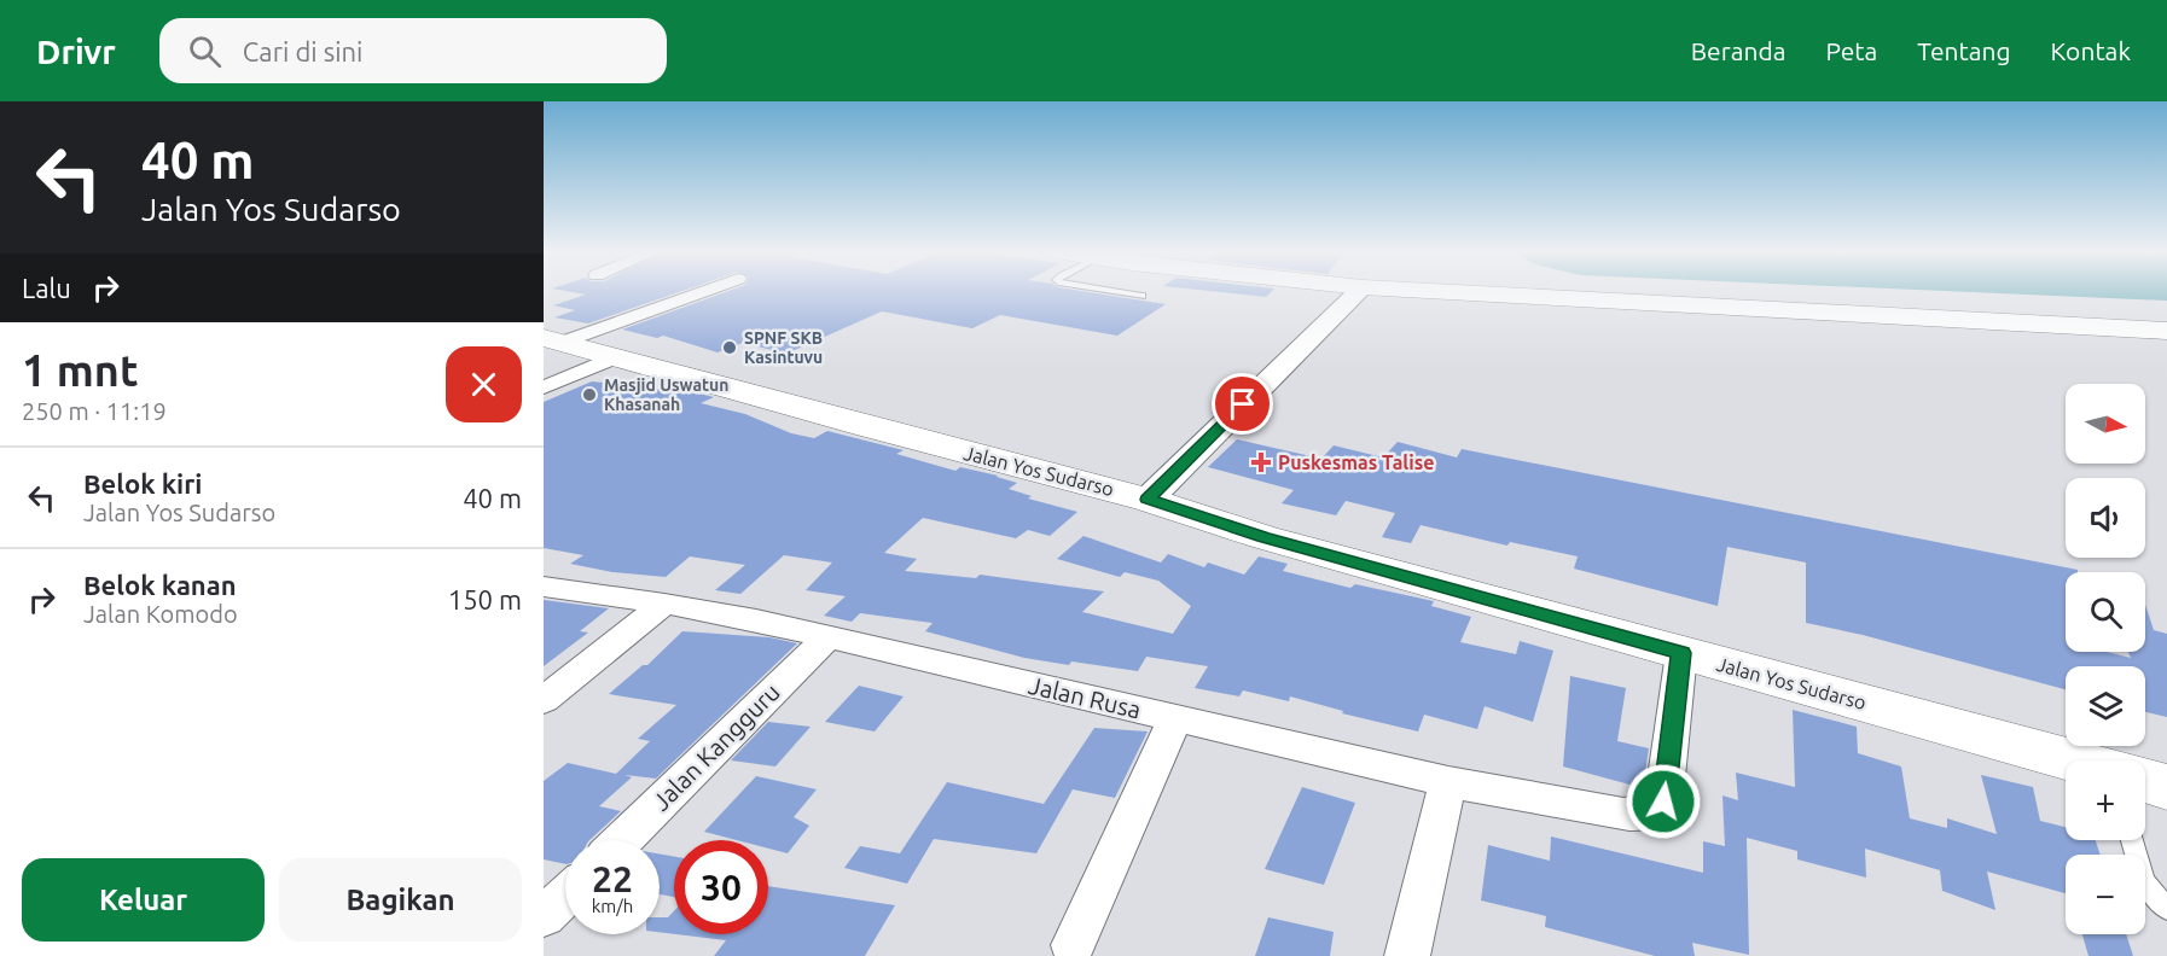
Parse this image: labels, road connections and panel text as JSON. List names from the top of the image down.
{
  "streets": {
    "main road": ["Jalan Yos Sudarso"],
    "street": ["Jalan Rusa", "Jalan Kangguru"]
  },
  "crossings": [
    ["Jalan Yos Sudarso", "Jalan Rusa"],
    ["Jalan Rusa", "Jalan Kangguru"]
  ],
  "places": {
    "other": ["SPNF SKB Kasintuvu", "Masjid Uswatun Khasanah"],
    "health": ["Puskesmas Talise"]
  },
  "north": "right",
  "page": {
    "header": "Drivr",
    "search": "Cari di sini",
    "nav": [
      "Beranda",
      "Peta",
      "Tentang",
      "Kontak"
    ],
    "turn": ["40 m", "Jalan Yos Sudarso"],
    "then": "Lalu",
    "heading": ["1 mnt", "250 m · 11:19"],
    "map_buttons": ["+", "−"],
    "list": [
      {
        "name": "Belok kiri",
        "note": "Jalan Yos Sudarso",
        "value": "40 m"
      },
      {
        "name": "Belok kanan",
        "note": "Jalan Komodo",
        "value": "150 m"
      }
    ],
    "speed": "22 km/h",
    "limit": "30",
    "buttons": ["Keluar", "Bagikan"]
  }
}
